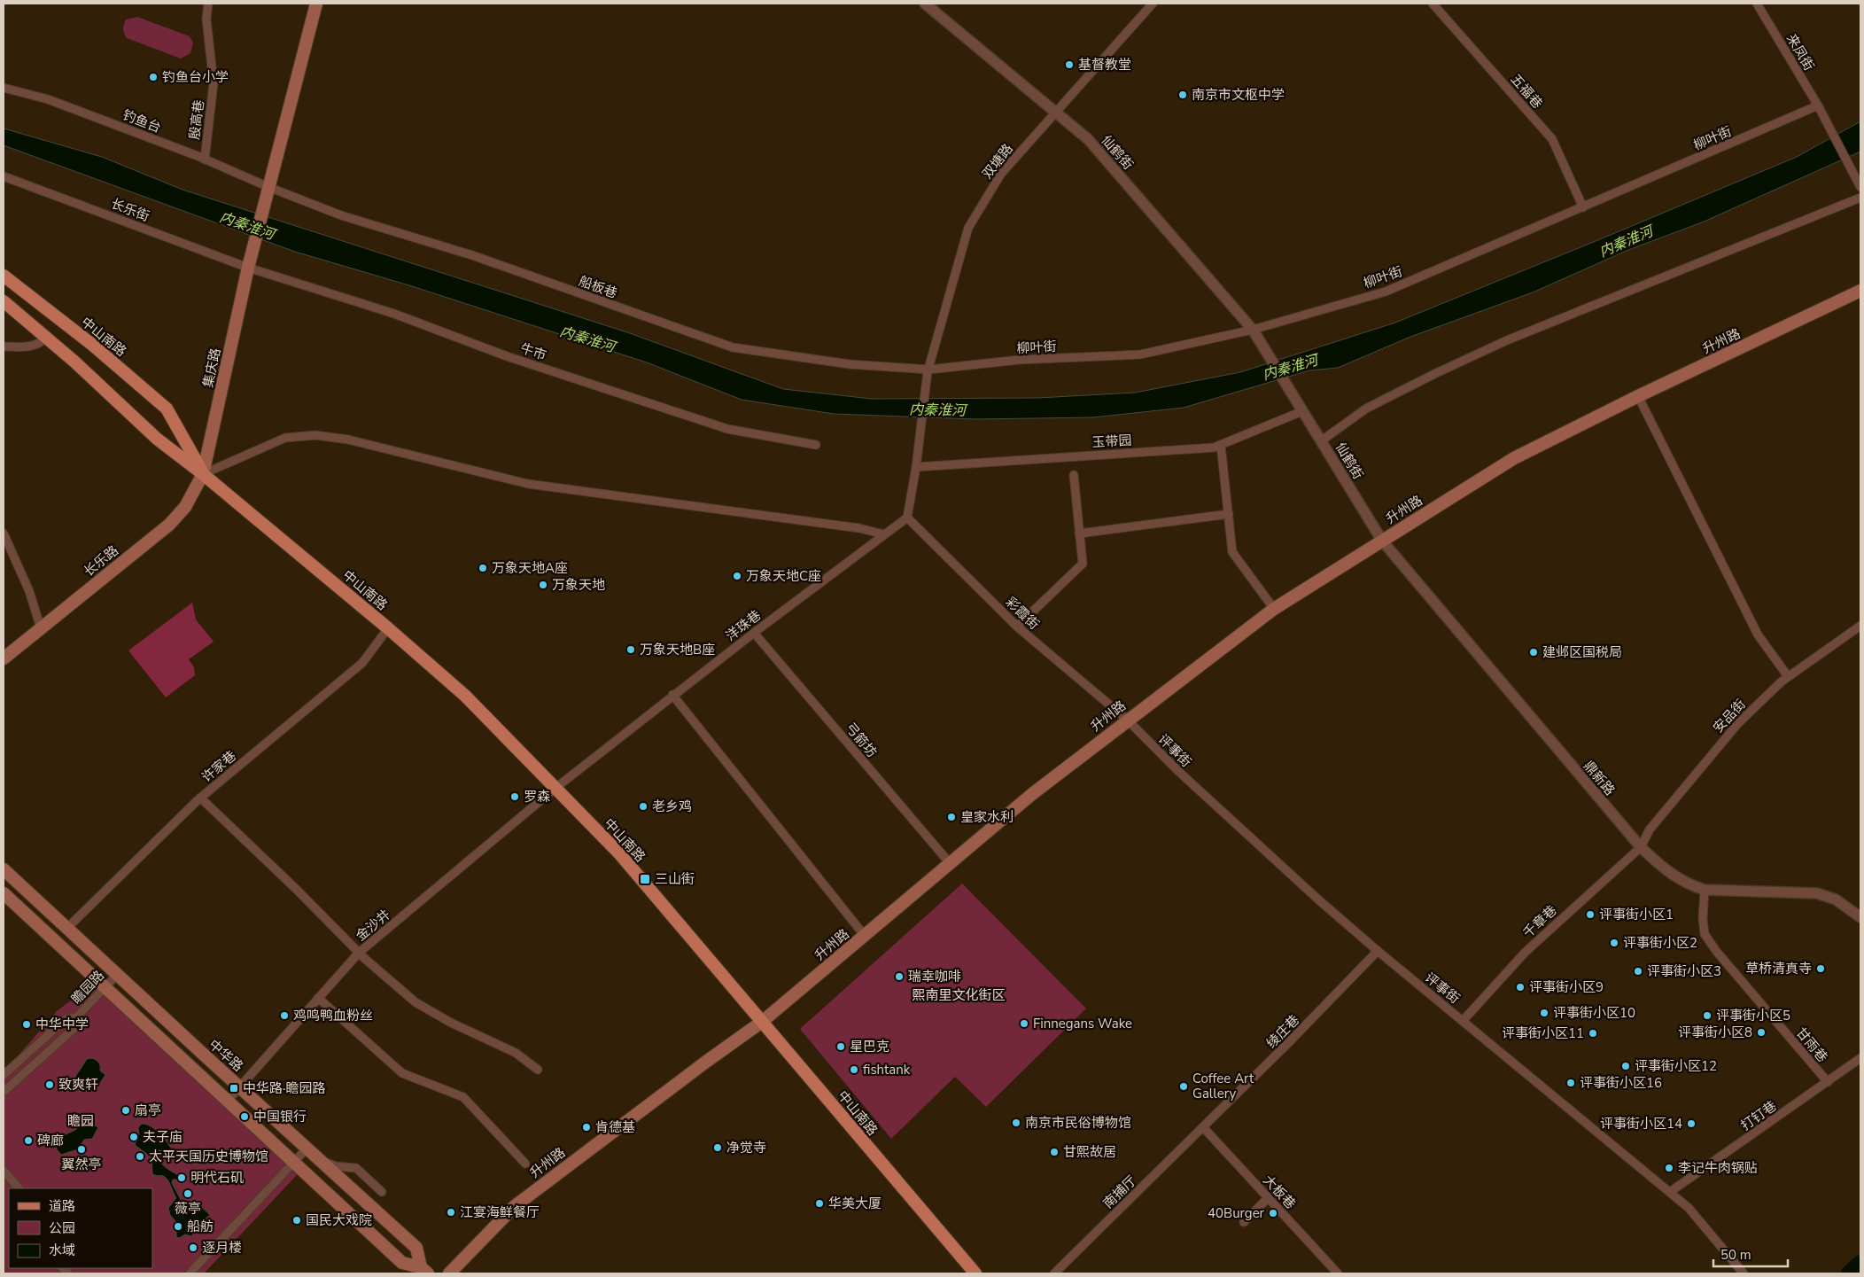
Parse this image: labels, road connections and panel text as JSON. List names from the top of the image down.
{
  "streets": {
    "main road": [
      "中山南路",
      "升州路",
      "集庆路",
      "长乐路",
      "中华路"
    ],
    "street": [
      "来凤街",
      "五福巷",
      "殷高巷",
      "钓鱼台",
      "柳叶街",
      "仙鹤街",
      "双塘路",
      "长乐街",
      "船板巷",
      "牛市",
      "玉带园",
      "彩霞街",
      "洋珠巷",
      "安品街",
      "弓箭坊",
      "评事街",
      "许家巷",
      "鼎新路",
      "千章巷",
      "金沙井",
      "瞻园路",
      "绫庄巷",
      "甘雨巷",
      "打钉巷",
      "南捕厅",
      "大板巷"
    ]
  },
  "crossings": [
    ["来凤街", "柳叶街"],
    ["五福巷", "柳叶街"],
    ["殷高巷", "钓鱼台"],
    ["钓鱼台", "船板巷"],
    ["钓鱼台", "集庆路"],
    ["柳叶街", "仙鹤街"],
    ["柳叶街", "双塘路"],
    ["柳叶街", "船板巷"],
    ["仙鹤街", "双塘路"],
    ["仙鹤街", "升州路"],
    ["仙鹤街", "玉带园"],
    ["仙鹤街", "鼎新路"],
    ["双塘路", "船板巷"],
    ["双塘路", "玉带园"],
    ["长乐街", "牛市"],
    ["长乐街", "集庆路"],
    ["船板巷", "集庆路"],
    ["中山南路", "升州路"],
    ["中山南路", "集庆路"],
    ["中山南路", "长乐路"],
    ["中山南路", "洋珠巷"],
    ["中山南路", "许家巷"],
    ["中山南路", "金沙井"],
    ["升州路", "彩霞街"],
    ["升州路", "弓箭坊"],
    ["升州路", "评事街"],
    ["升州路", "鼎新路"],
    ["牛市", "集庆路"],
    ["集庆路", "长乐路"],
    ["彩霞街", "洋珠巷"],
    ["彩霞街", "评事街"],
    ["洋珠巷", "弓箭坊"],
    ["洋珠巷", "金沙井"],
    ["安品街", "鼎新路"],
    ["安品街", "千章巷"],
    ["评事街", "千章巷"],
    ["评事街", "绫庄巷"],
    ["评事街", "打钉巷"],
    ["许家巷", "中华路"],
    ["鼎新路", "千章巷"],
    ["鼎新路", "甘雨巷"],
    ["金沙井", "中华路"],
    ["瞻园路", "中华路"],
    ["绫庄巷", "南捕厅"],
    ["绫庄巷", "大板巷"],
    ["甘雨巷", "打钉巷"],
    ["南捕厅", "大板巷"]
  ],
  "water": ["内秦淮河"],
  "parks": ["熙南里文化街区", "瞻园"],
  "places": {
    "other": [
      "基督教堂",
      "钓鱼台小学",
      "南京市文枢中学",
      "万象天地A座",
      "万象天地C座",
      "万象天地",
      "万象天地B座",
      "建邺区国税局",
      "罗森",
      "老乡鸡",
      "皇家水利",
      "评事街小区1",
      "评事街小区2",
      "草桥清真寺",
      "评事街小区3",
      "瑞幸咖啡",
      "评事街小区9",
      "评事街小区10",
      "鸡鸣鸭血粉丝",
      "评事街小区5",
      "Finnegans Wake",
      "中华中学",
      "评事街小区8",
      "评事街小区11",
      "星巴克",
      "评事街小区12",
      "fishtank",
      "评事街小区16",
      "致爽轩",
      "Coffee Art Gallery",
      "扇亭",
      "中国银行",
      "南京市民俗博物馆",
      "评事街小区14",
      "肯德基",
      "夫子庙",
      "碑廊",
      "净觉寺",
      "翼然亭",
      "甘熙故居",
      "太平天国历史博物馆",
      "李记牛肉锅贴",
      "明代石矶",
      "薇亭",
      "华美大厦",
      "江宴海鲜餐厅",
      "40Burger",
      "国民大戏院",
      "船舫",
      "逐月楼"
    ],
    "transit": ["三山街", "中华路·瞻园路"]
  },
  "legend": ["道路", "公园", "水域"],
  "scale_bar": "50 m"
}
